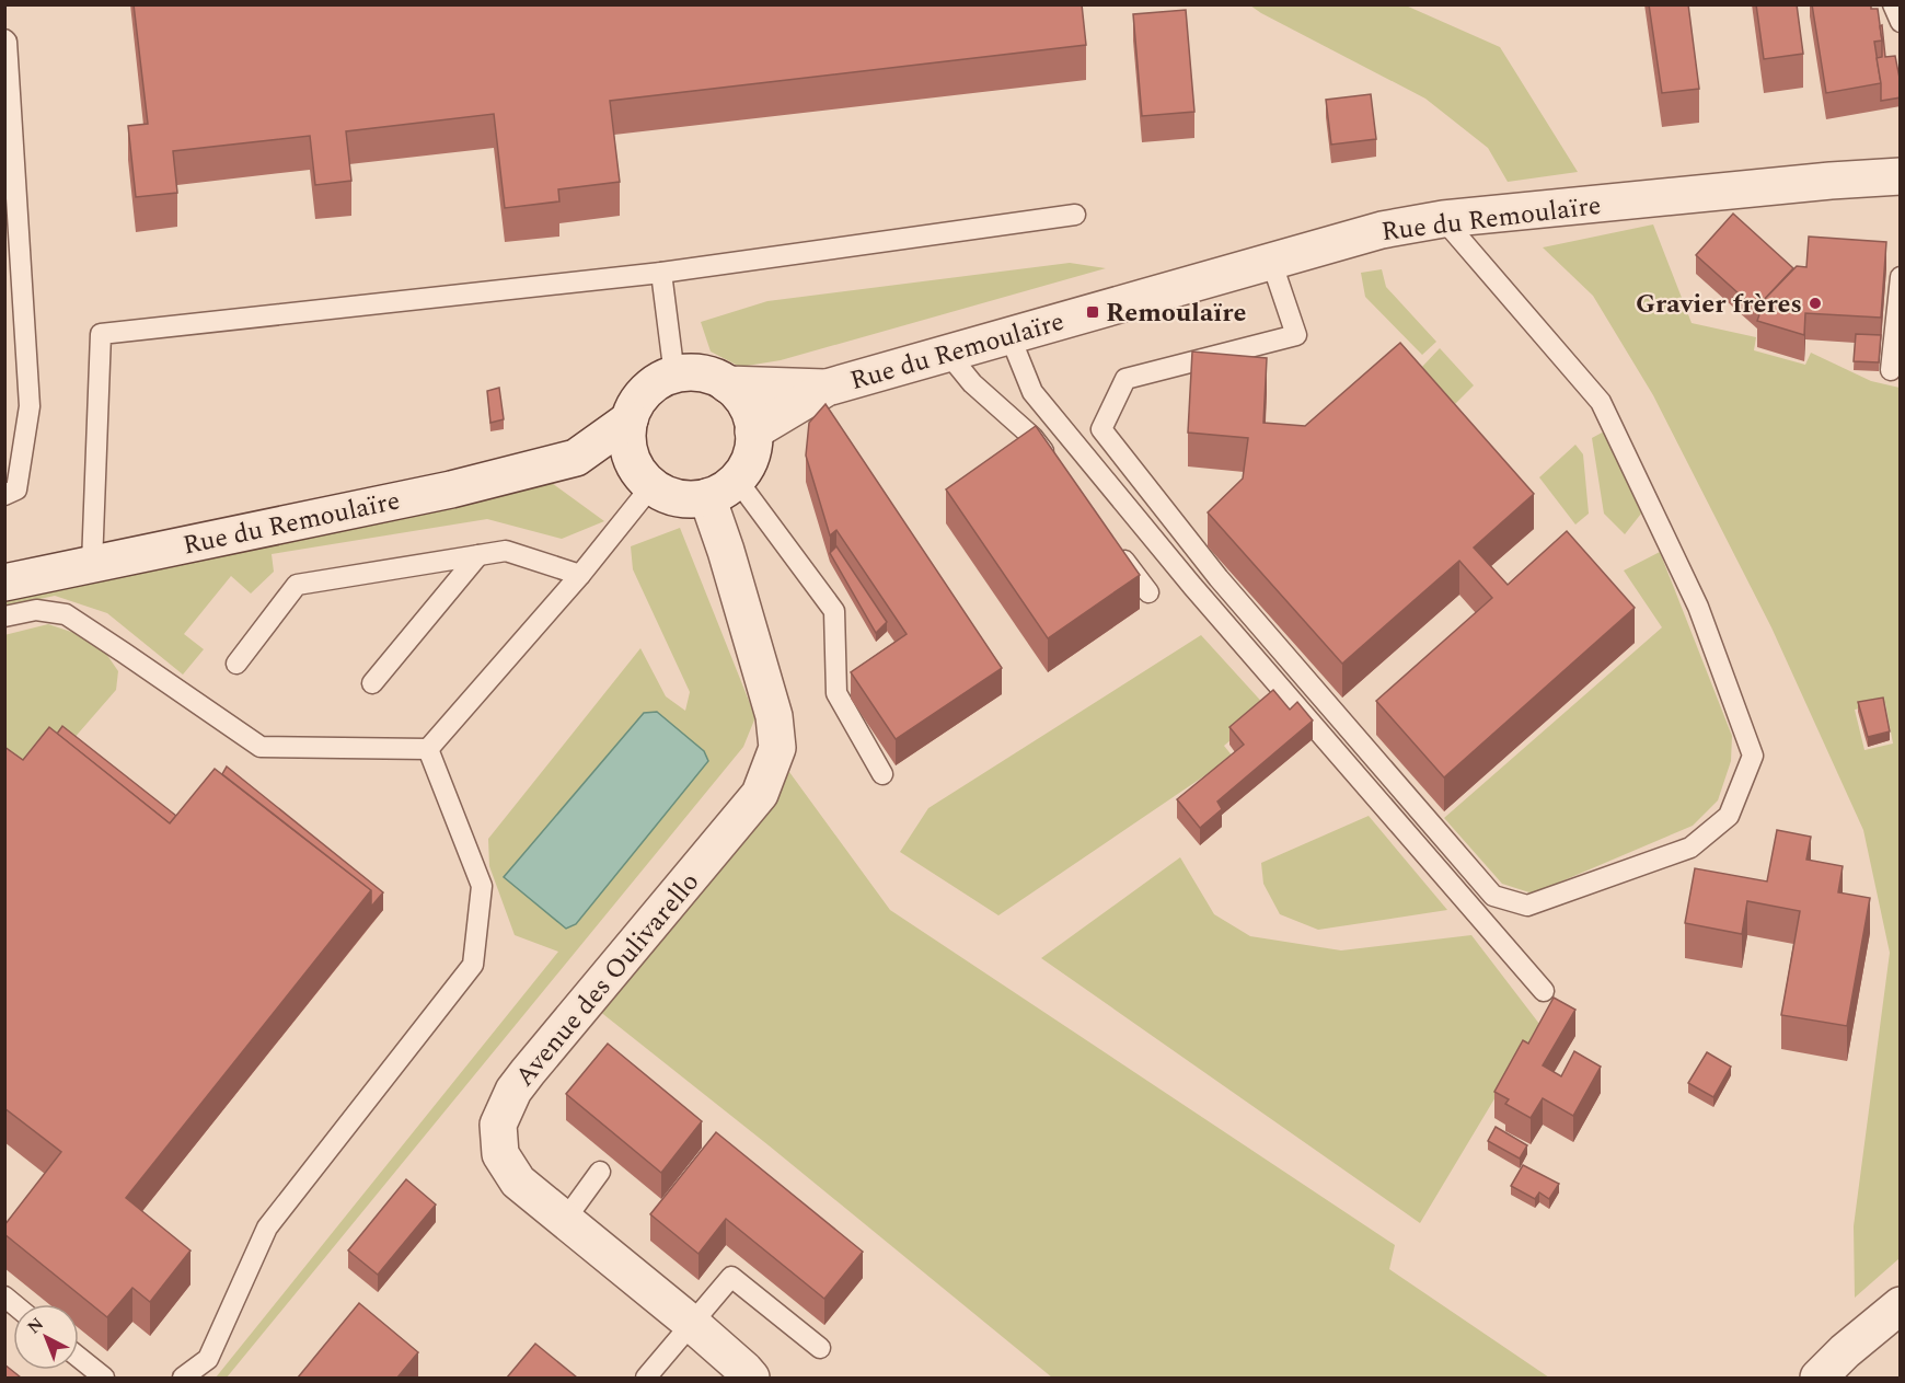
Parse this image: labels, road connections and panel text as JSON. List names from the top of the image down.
{
  "streets": {
    "street": ["Rue du Remoulaïre", "Avenue des Oulivarello"]
  },
  "crossings": [
    ["Rue du Remoulaïre", "Avenue des Oulivarello"]
  ],
  "places": {
    "other": ["Gravier frères"],
    "transit": ["Remoulaïre"]
  },
  "north": "top left"
}
